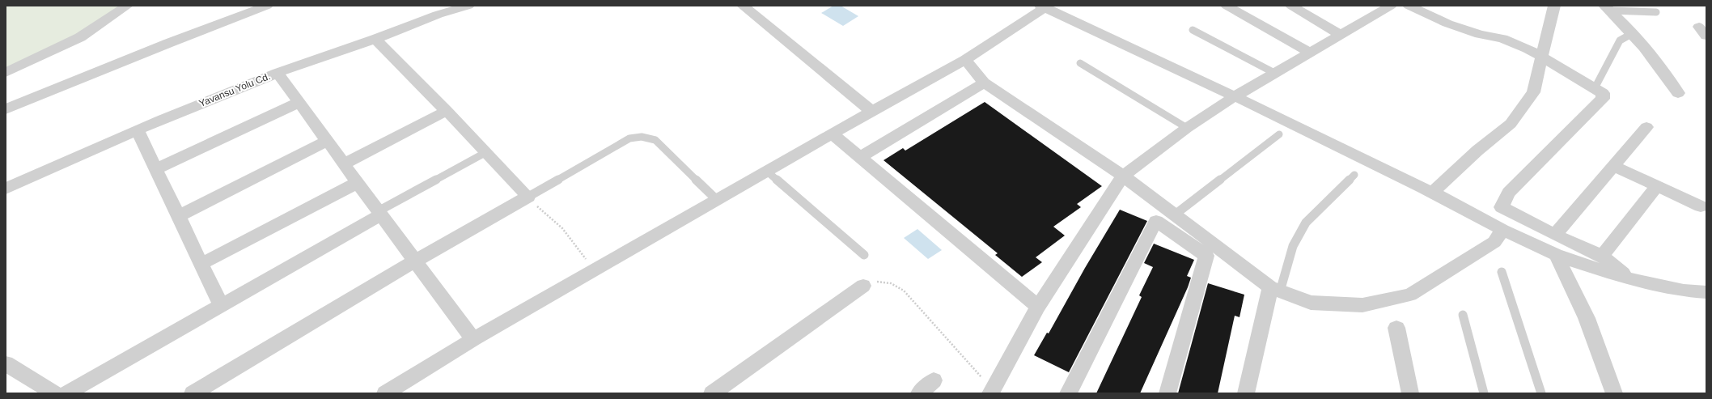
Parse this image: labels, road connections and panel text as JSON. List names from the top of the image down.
{
  "streets": {
    "street": ["Yavansu Yolu Cd."]
  }
}
